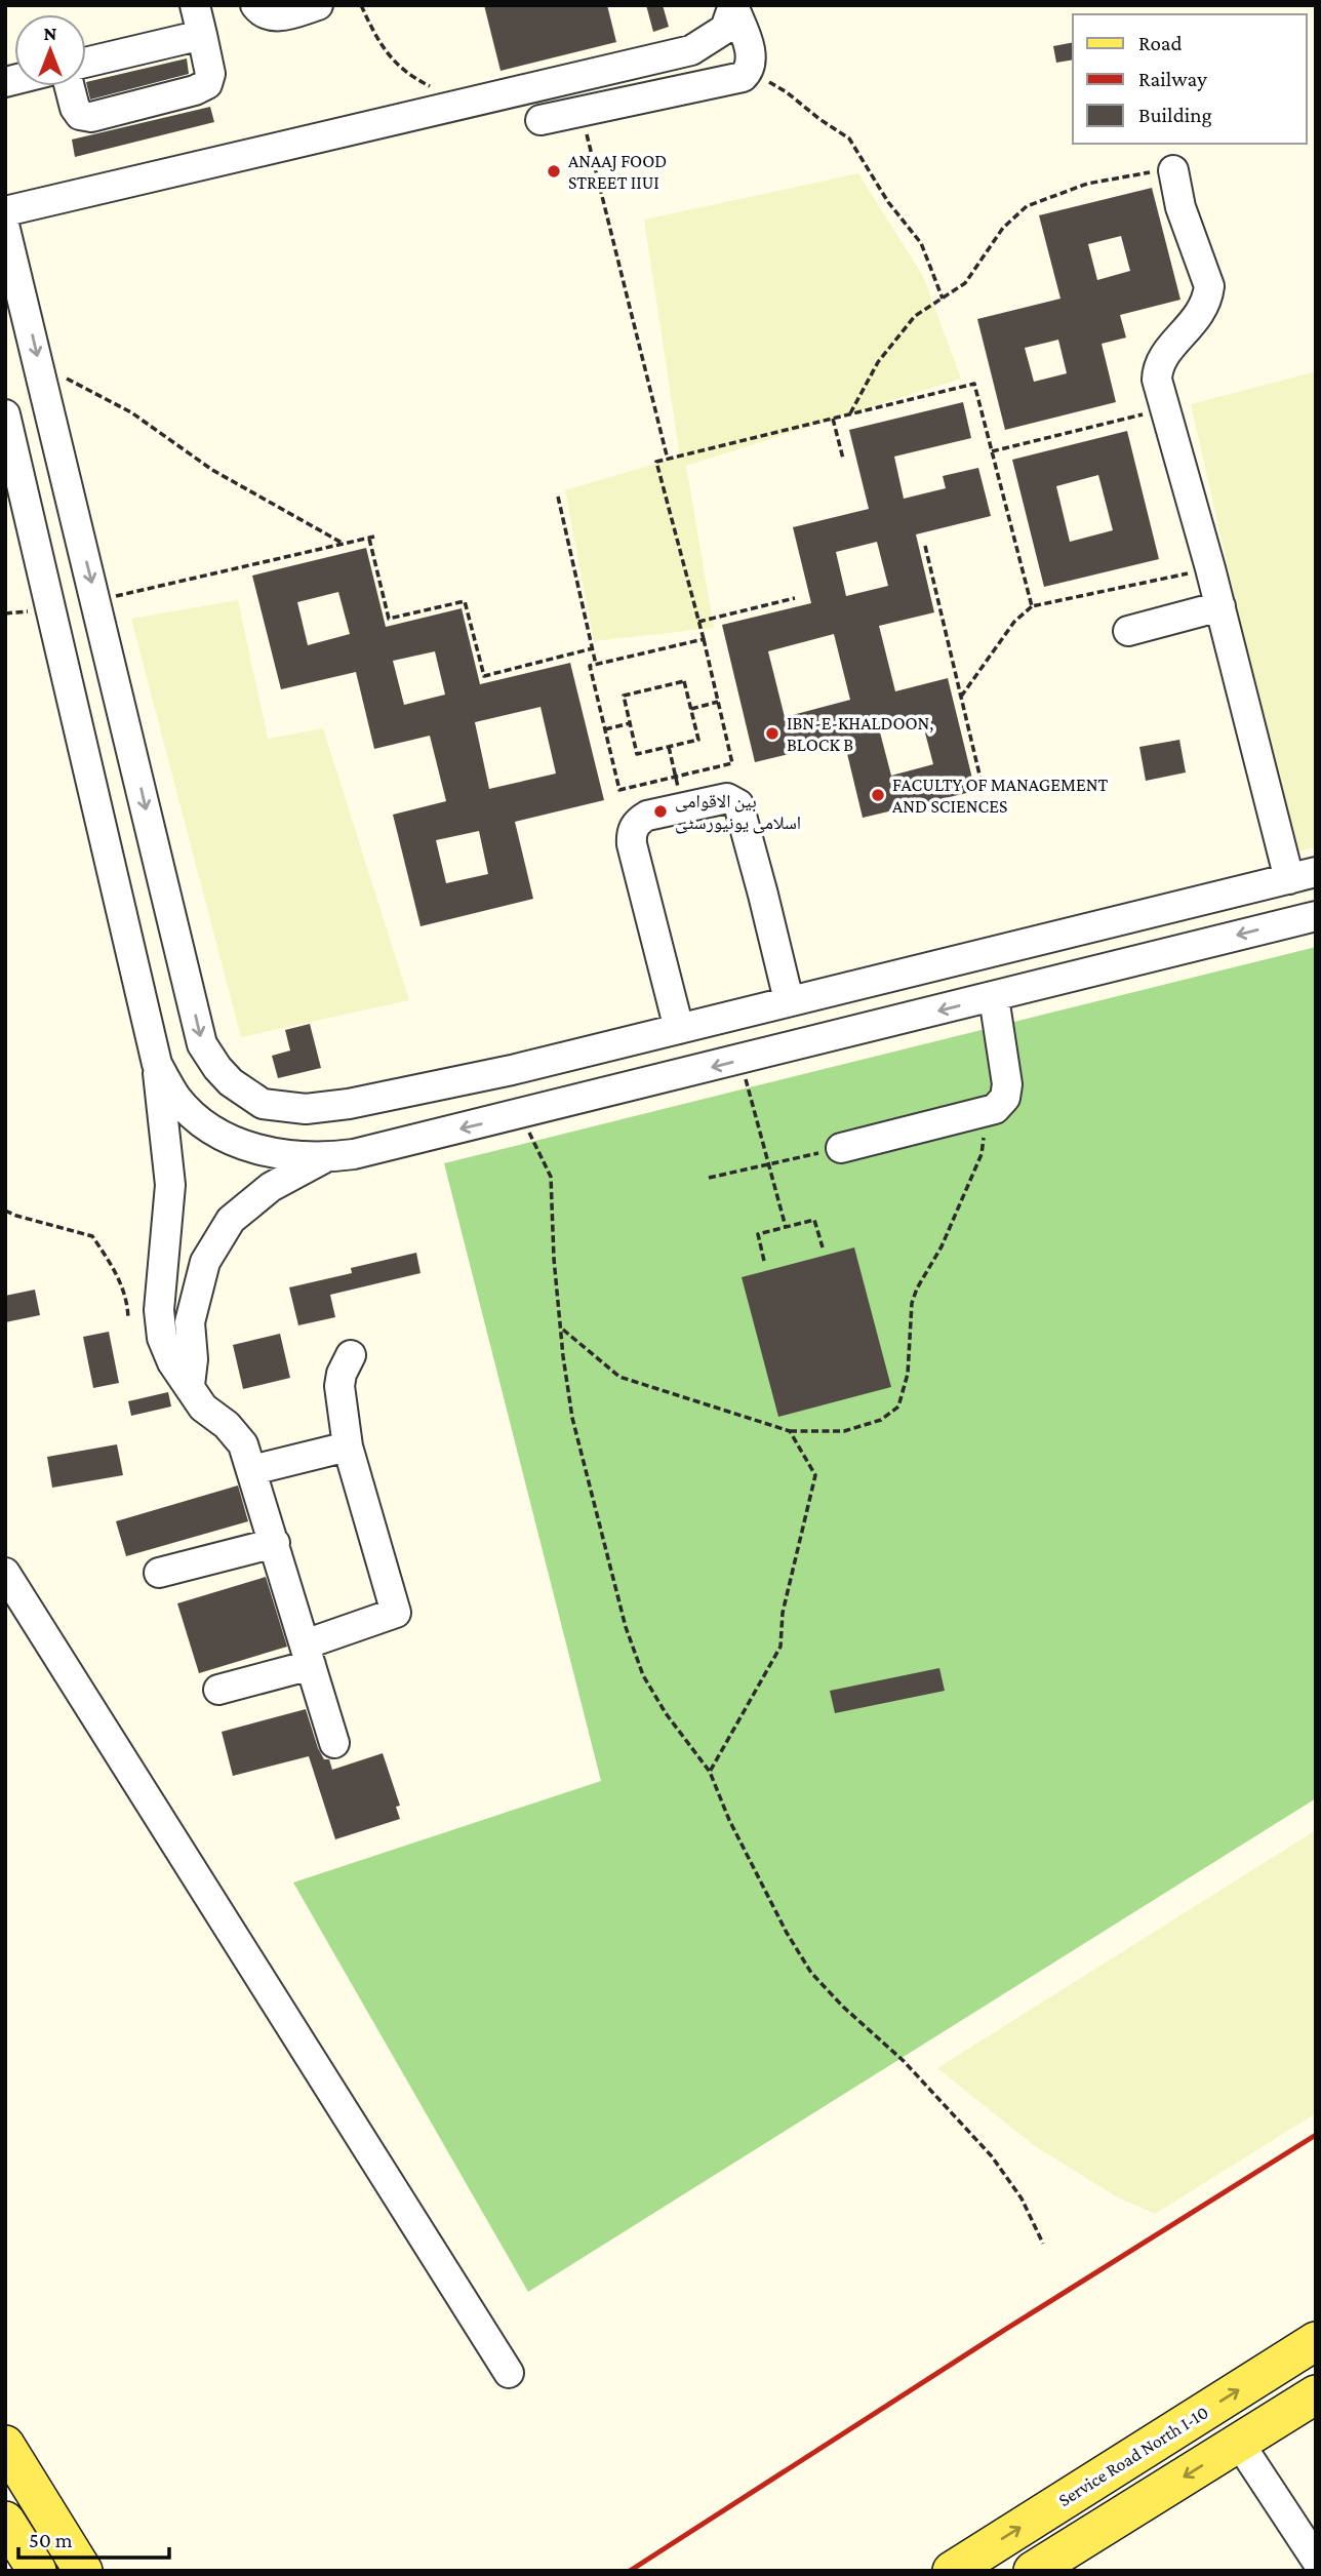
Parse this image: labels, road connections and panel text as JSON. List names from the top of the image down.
{
  "streets": {
    "main road": ["Service Road North I-10"]
  },
  "places": [
    "ANAAJ FOOD STREET IIUI",
    "IBN-E-KHALDOON, BLOCK B",
    "FACULTY OF MANAGEMENT AND SCIENCES",
    "بین الاقوامی اسلامی یونیورسٹی"
  ],
  "legend": ["Road", "Railway", "Building"],
  "scale_bar": "50 m",
  "north": "top"
}
